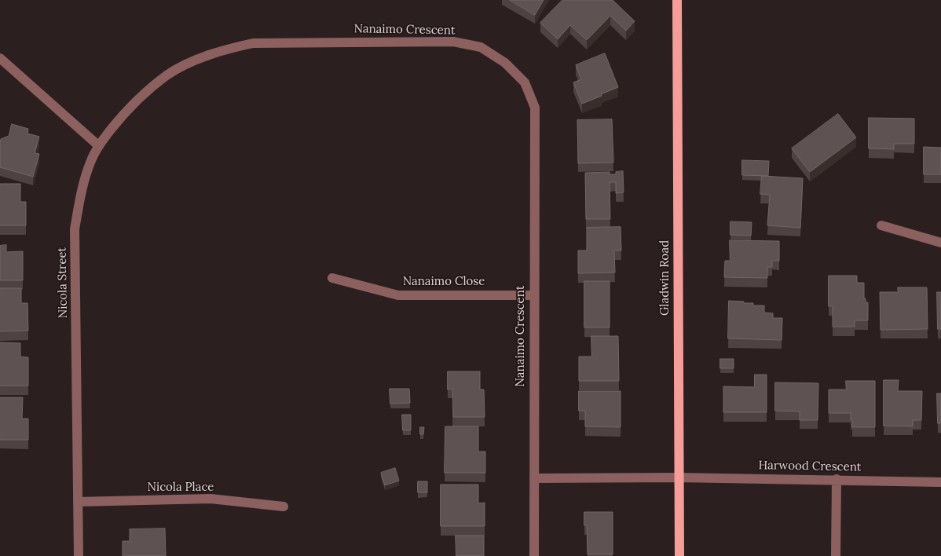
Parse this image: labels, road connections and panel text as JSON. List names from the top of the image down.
{
  "streets": {
    "main road": ["Gladwin Road"],
    "street": [
      "Nanaimo Crescent",
      "Nanaimo Close",
      "Nicola Street",
      "Harwood Crescent",
      "Nicola Place"
    ]
  },
  "crossings": [
    ["Nanaimo Crescent", "Nanaimo Close"],
    ["Nanaimo Crescent", "Nicola Street"],
    ["Gladwin Road", "Harwood Crescent"],
    ["Nicola Street", "Nicola Place"]
  ]
}
